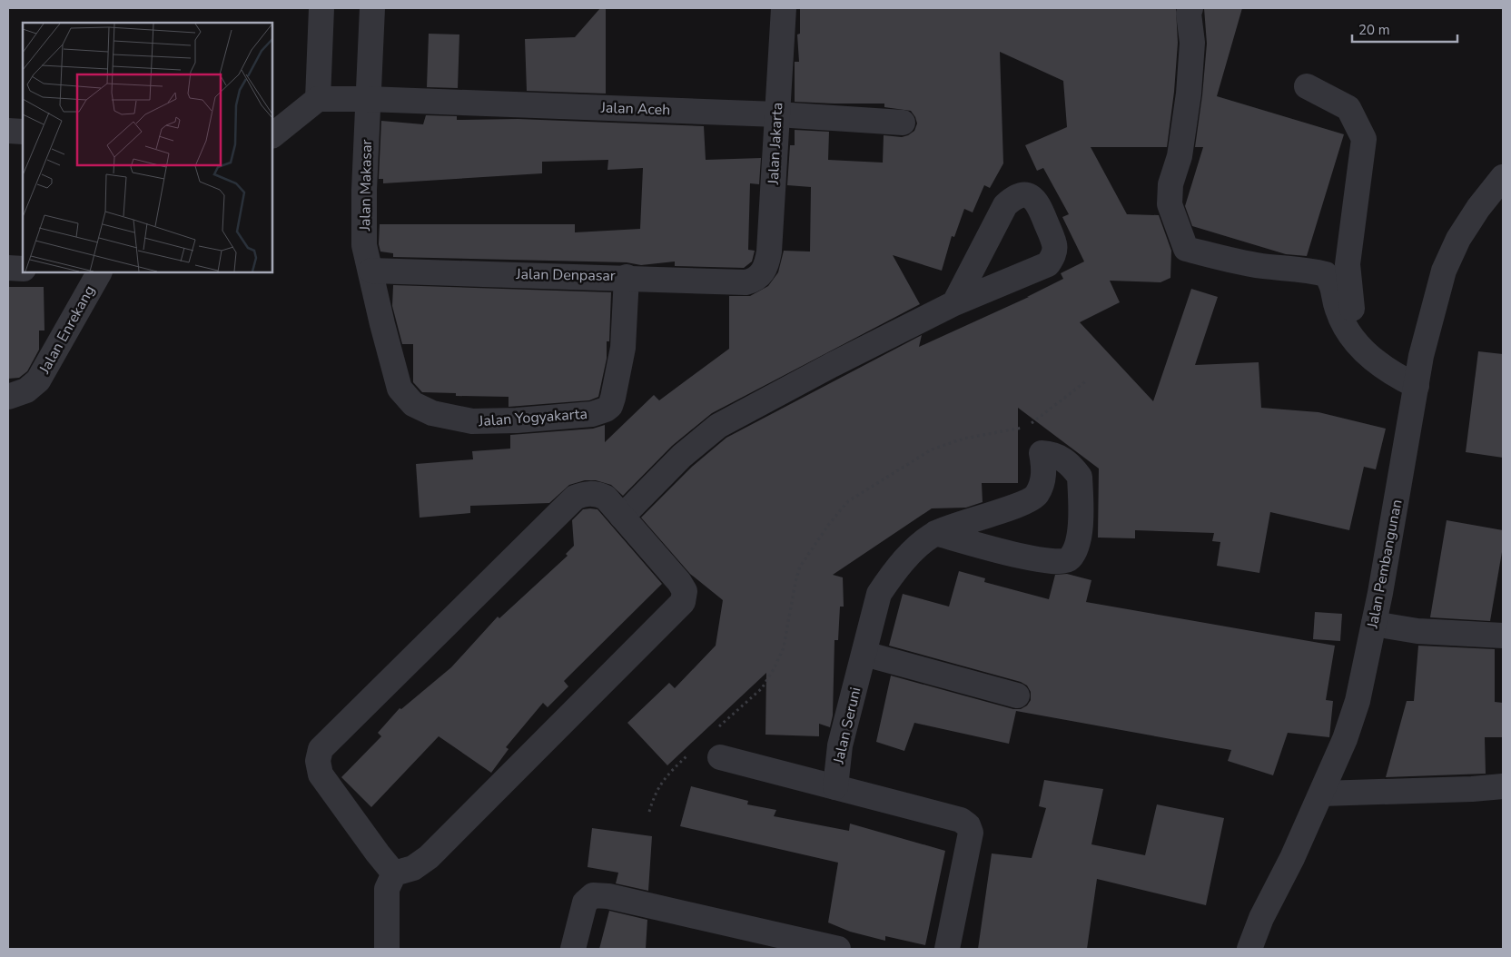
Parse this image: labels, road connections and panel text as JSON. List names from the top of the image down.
{
  "streets": {
    "street": [
      "Jalan Aceh",
      "Jalan Jakarta",
      "Jalan Makasar",
      "Jalan Denpasar",
      "Jalan Enrekang",
      "Jalan Yogyakarta",
      "Jalan Pembangunan",
      "Jalan Seruni"
    ]
  },
  "crossings": [
    ["Jalan Aceh", "Jalan Jakarta"],
    ["Jalan Aceh", "Jalan Makasar"],
    ["Jalan Jakarta", "Jalan Denpasar"],
    ["Jalan Makasar", "Jalan Denpasar"],
    ["Jalan Makasar", "Jalan Yogyakarta"],
    ["Jalan Denpasar", "Jalan Yogyakarta"]
  ],
  "scale_bar": "20 m"
}
